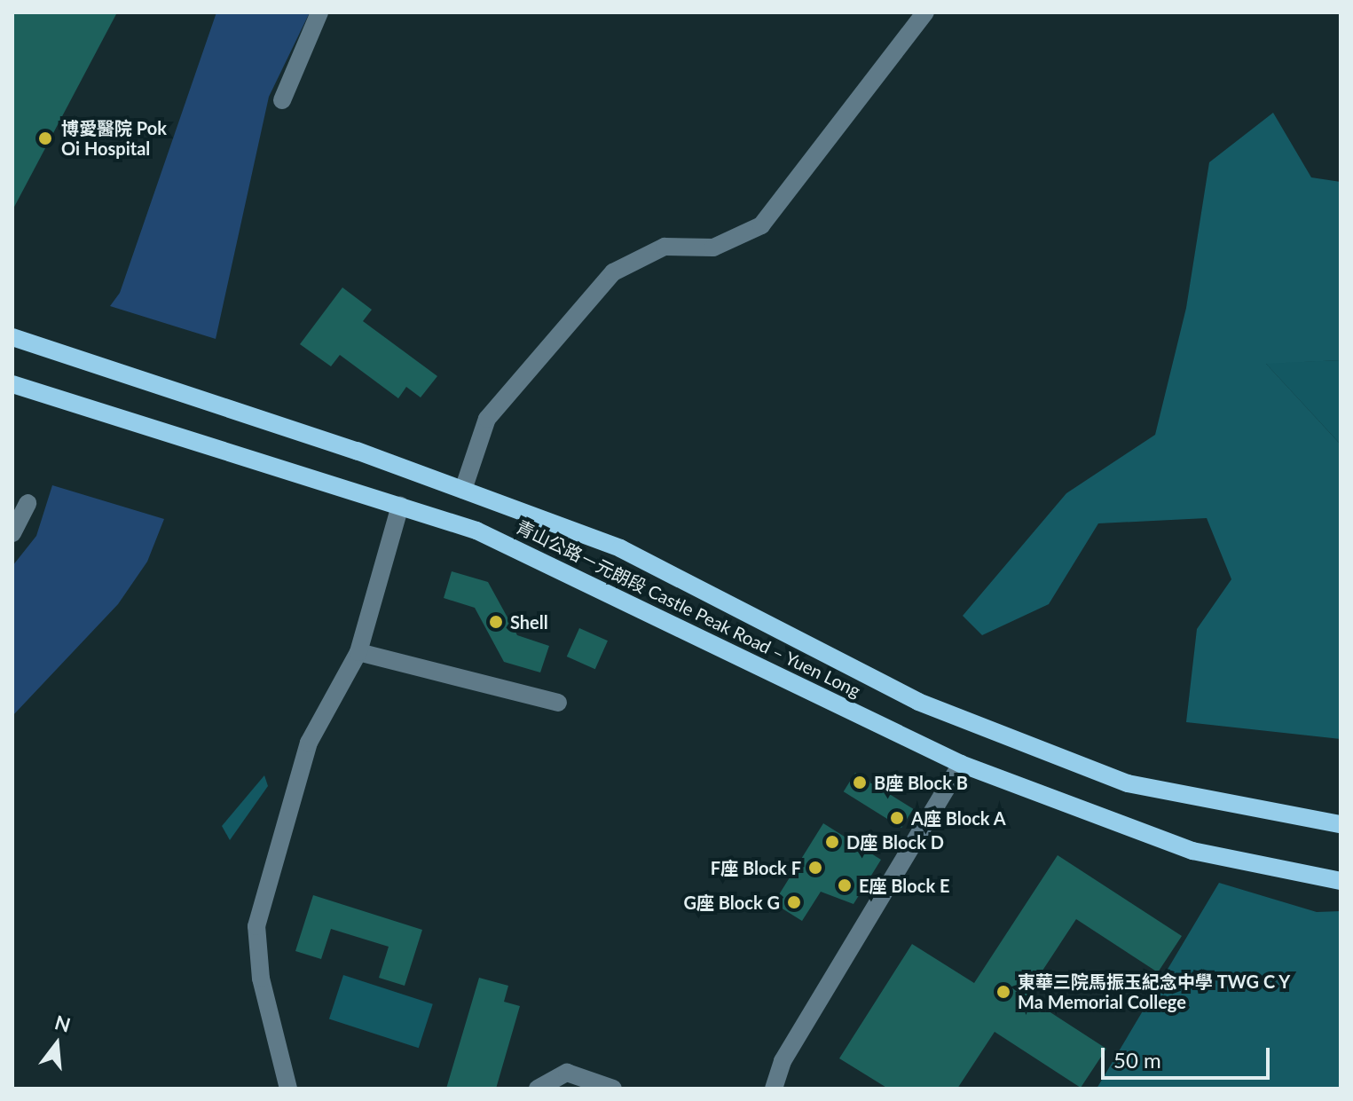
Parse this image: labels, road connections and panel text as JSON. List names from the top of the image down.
{
  "streets": {
    "main road": ["青山公路－元朗段 Castle Peak Road – Yuen Long"]
  },
  "places": [
    "博愛醫院 Pok Oi Hospital",
    "Shell",
    "B座 Block B",
    "A座 Block A",
    "D座 Block D",
    "F座 Block F",
    "E座 Block E",
    "G座 Block G",
    "東華三院馬振玉紀念中學 TWG C Y Ma Memorial College"
  ],
  "scale_bar": "50 m",
  "north": "top"
}
